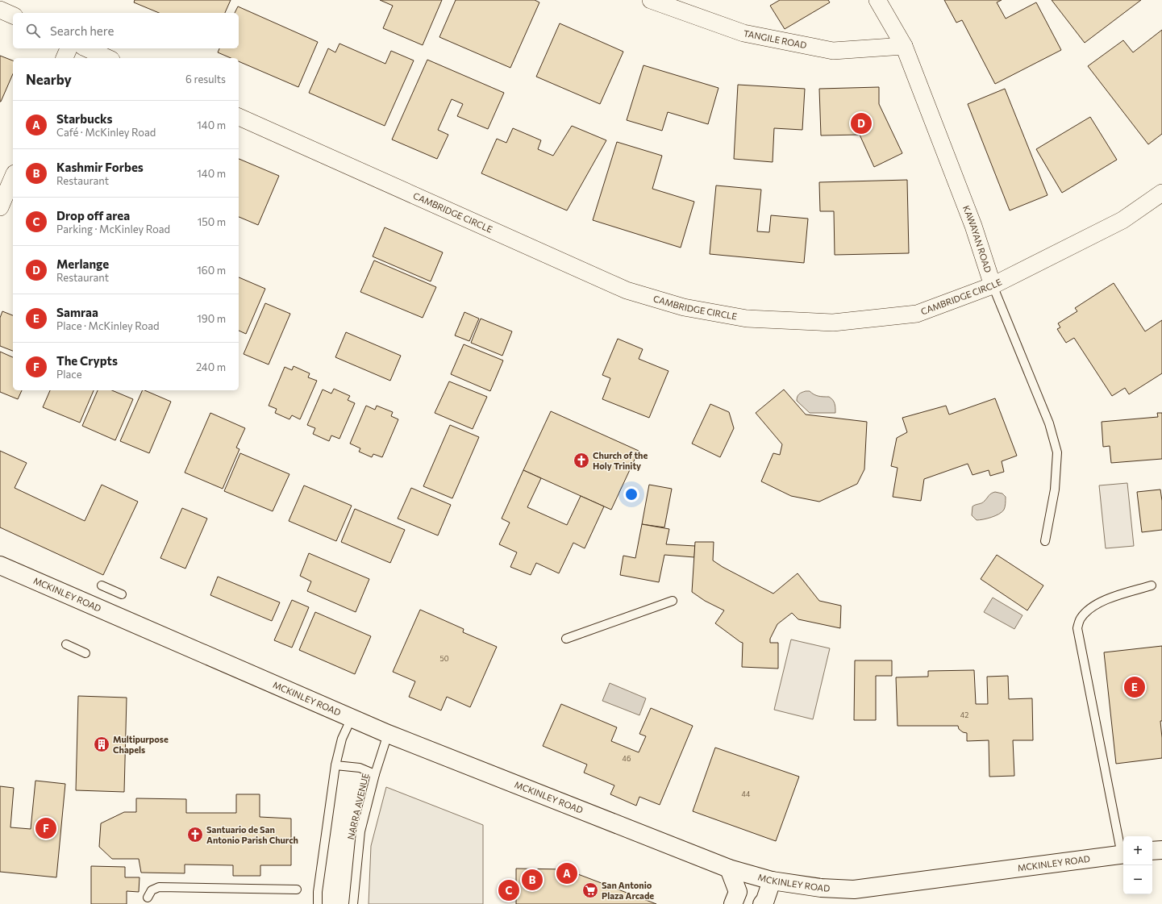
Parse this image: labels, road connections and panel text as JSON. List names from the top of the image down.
{
  "streets": {
    "main road": ["MCKINLEY ROAD"],
    "street": ["TANGILE ROAD", "CAMBRIDGE CIRCLE", "KAWAYAN ROAD"],
    "lane": ["NARRA AVENUE"]
  },
  "crossings": [
    ["TANGILE ROAD", "KAWAYAN ROAD"],
    ["CAMBRIDGE CIRCLE", "KAWAYAN ROAD"],
    ["MCKINLEY ROAD", "NARRA AVENUE"]
  ],
  "places": {
    "church": ["Church of the Holy Trinity", "Santuario de San Antonio Parish Church"],
    "building": ["Multipurpose Chapels"],
    "supermarket": ["San Antonio Plaza Arcade"]
  },
  "house_numbers": [
    "50",
    "42",
    "46",
    "44"
  ],
  "page": {
    "search": "Search here",
    "heading": ["Nearby", "6 results"],
    "list": [
      {
        "mark": "A",
        "name": "Starbucks",
        "note": "Café · McKinley Road",
        "value": "140 m"
      },
      {
        "mark": "B",
        "name": "Kashmir Forbes",
        "note": "Restaurant",
        "value": "140 m"
      },
      {
        "mark": "C",
        "name": "Drop off area",
        "note": "Parking · McKinley Road",
        "value": "150 m"
      },
      {
        "mark": "D",
        "name": "Merlange",
        "note": "Restaurant",
        "value": "160 m"
      },
      {
        "mark": "E",
        "name": "Samraa",
        "note": "Place · McKinley Road",
        "value": "190 m"
      },
      {
        "mark": "F",
        "name": "The Crypts",
        "note": "Place",
        "value": "240 m"
      }
    ],
    "pins": [
      "D",
      "E",
      "F",
      "A",
      "B",
      "C"
    ],
    "map_buttons": ["+", "−"]
  }
}
